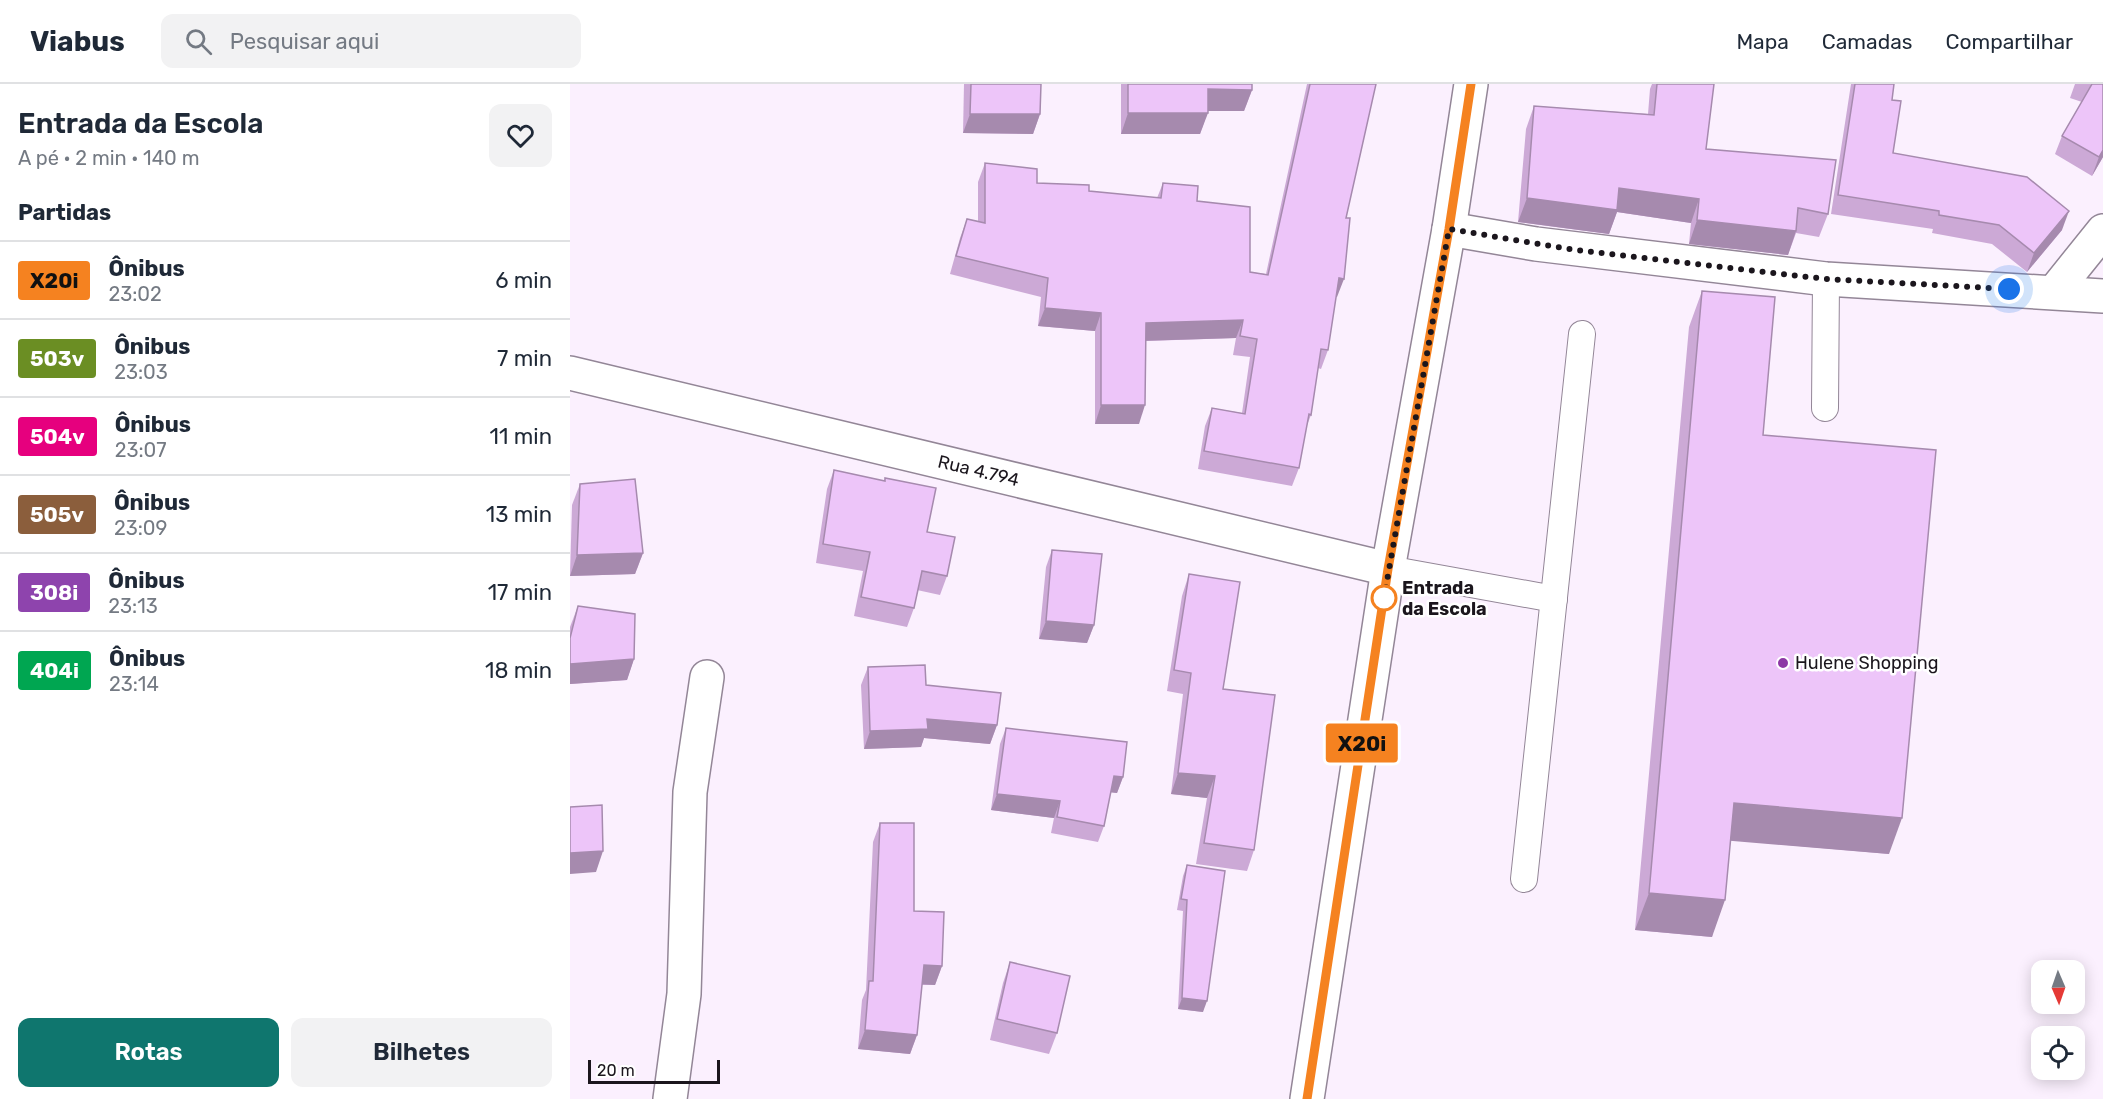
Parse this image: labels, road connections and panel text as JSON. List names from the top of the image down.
{
  "streets": {
    "street": ["Rua 4.794"]
  },
  "places": ["Entrada da Escola", "Hulene Shopping"],
  "lines": ["bus line X20i"],
  "scale_bar": "20 m",
  "north": "bottom",
  "page": {
    "header": "Viabus",
    "search": "Pesquisar aqui",
    "nav": ["Mapa", "Camadas", "Compartilhar"],
    "heading": [
      ["Entrada da Escola", "A pé · 2 min · 140 m"],
      "Partidas"
    ],
    "on_map": "X20i",
    "list": [
      {
        "mark": "X20i",
        "name": "Ônibus",
        "note": "23:02",
        "value": "6 min"
      },
      {
        "mark": "503v",
        "name": "Ônibus",
        "note": "23:03",
        "value": "7 min"
      },
      {
        "mark": "504v",
        "name": "Ônibus",
        "note": "23:07",
        "value": "11 min"
      },
      {
        "mark": "505v",
        "name": "Ônibus",
        "note": "23:09",
        "value": "13 min"
      },
      {
        "mark": "308i",
        "name": "Ônibus",
        "note": "23:13",
        "value": "17 min"
      },
      {
        "mark": "404i",
        "name": "Ônibus",
        "note": "23:14",
        "value": "18 min"
      }
    ],
    "buttons": ["Rotas", "Bilhetes"],
    "scale": "20 m"
  }
}
